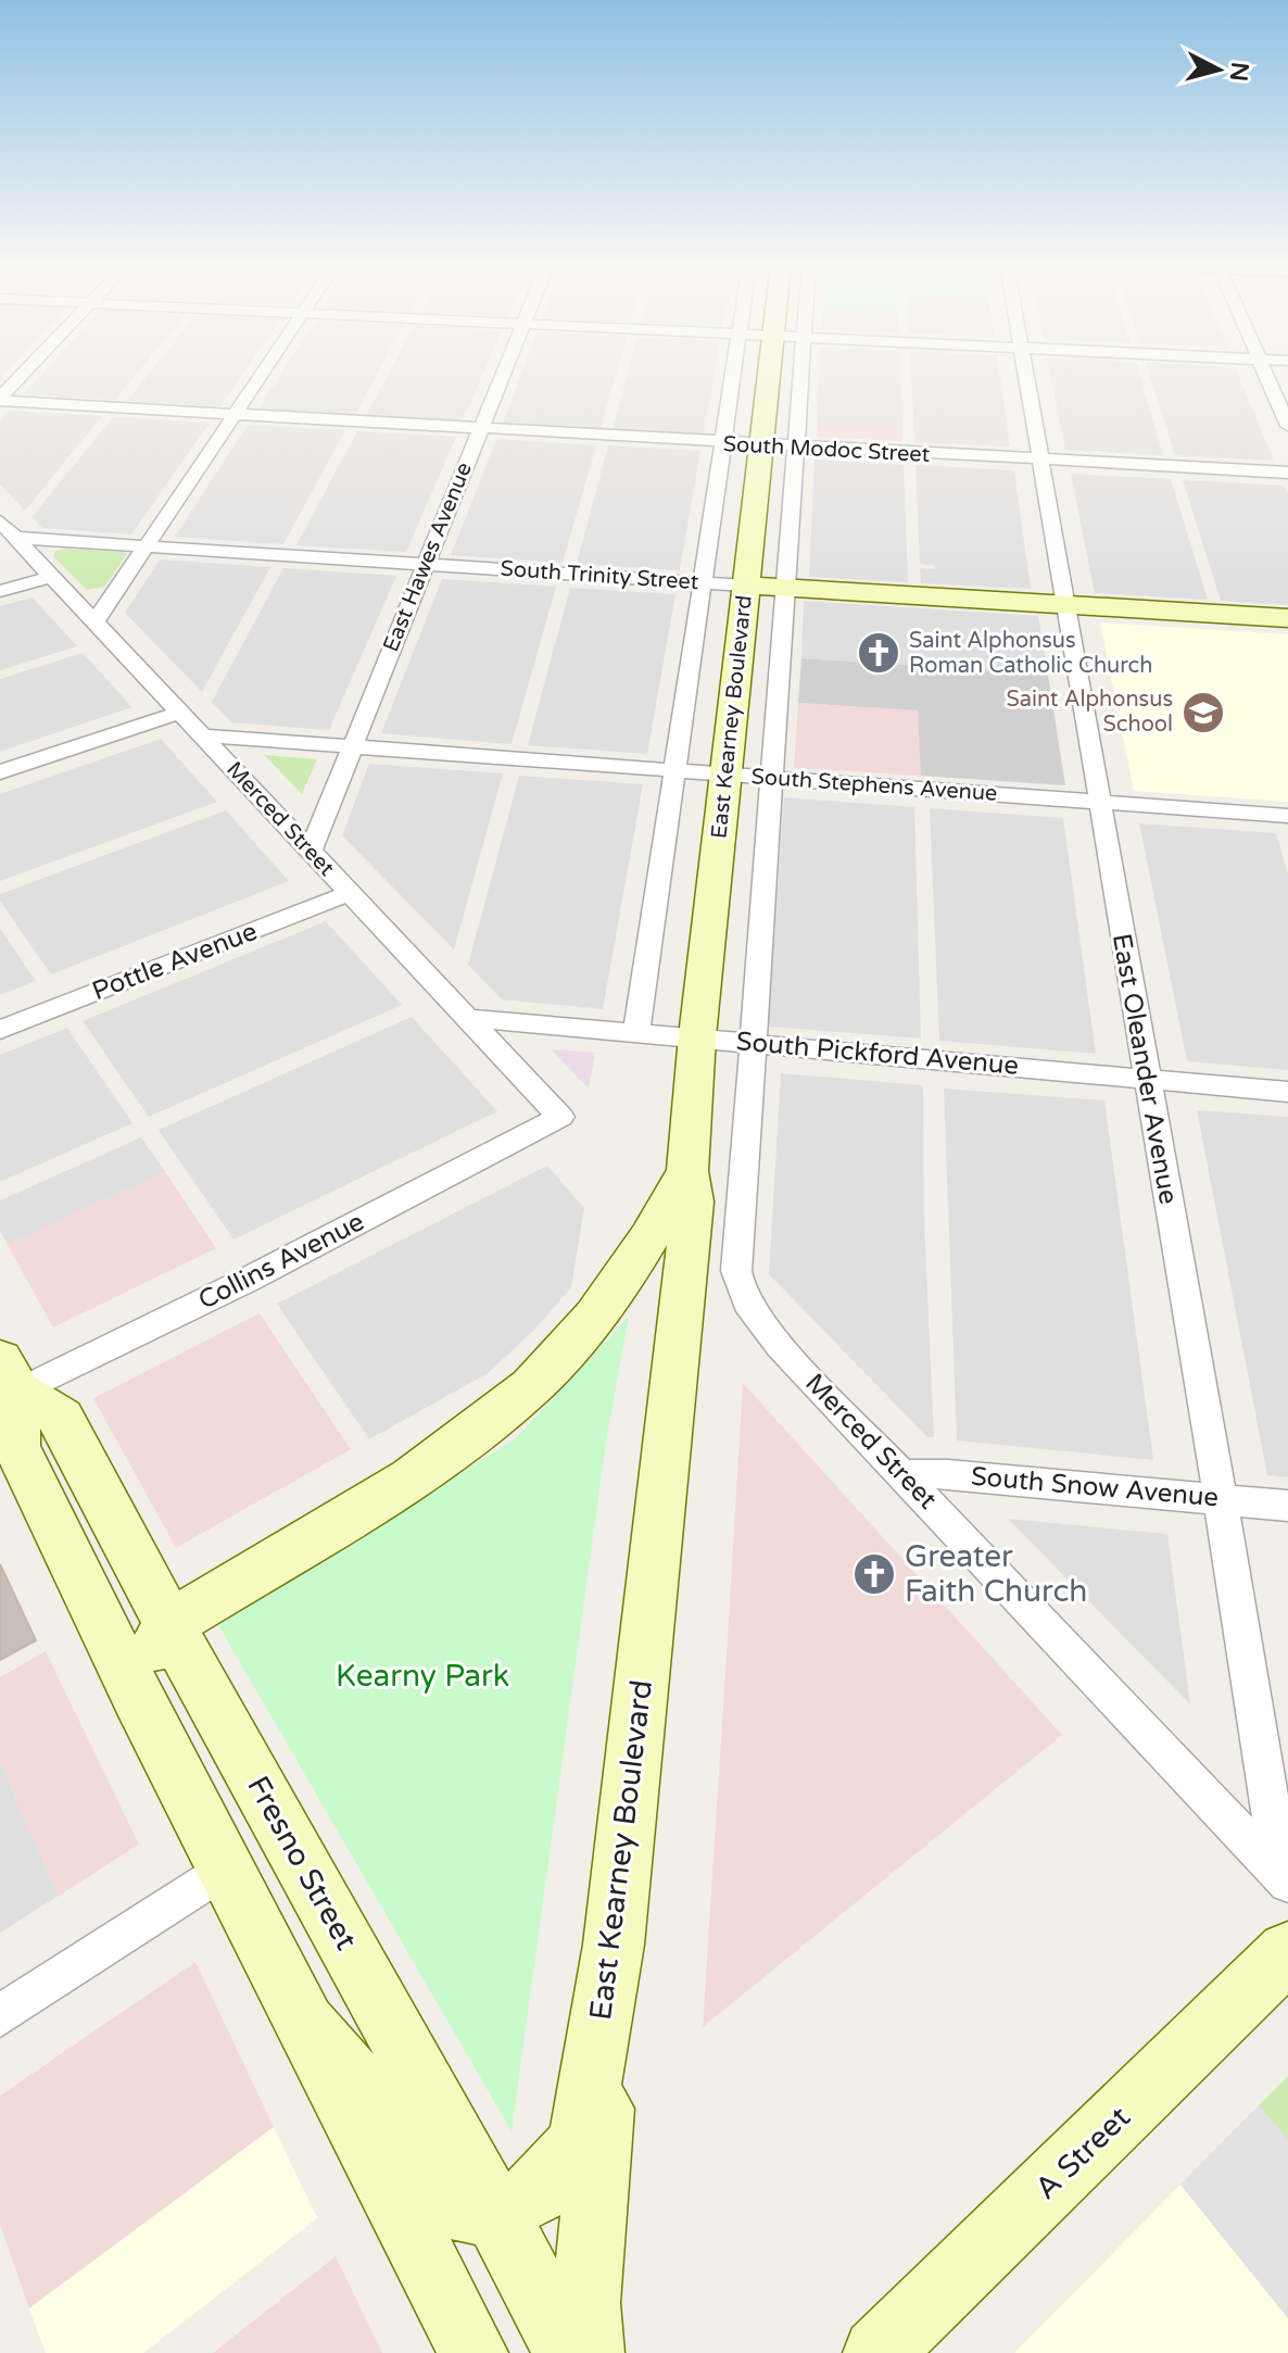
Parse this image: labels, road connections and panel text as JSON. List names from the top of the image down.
{
  "streets": {
    "main road": [
      "South Trinity Street",
      "East Kearney Boulevard",
      "Fresno Street",
      "A Street"
    ],
    "street": [
      "South Modoc Street",
      "East Hawes Avenue",
      "South Stephens Avenue",
      "Merced Street",
      "Pottle Avenue",
      "South Pickford Avenue",
      "East Oleander Avenue",
      "Collins Avenue",
      "South Snow Avenue"
    ]
  },
  "crossings": [
    ["South Modoc Street", "East Hawes Avenue"],
    ["South Modoc Street", "East Kearney Boulevard"],
    ["South Modoc Street", "East Oleander Avenue"],
    ["East Hawes Avenue", "South Trinity Street"],
    ["East Hawes Avenue", "South Stephens Avenue"],
    ["East Hawes Avenue", "Merced Street"],
    ["South Trinity Street", "East Kearney Boulevard"],
    ["South Trinity Street", "Merced Street"],
    ["South Trinity Street", "East Oleander Avenue"],
    ["East Kearney Boulevard", "South Stephens Avenue"],
    ["East Kearney Boulevard", "Merced Street"],
    ["East Kearney Boulevard", "South Pickford Avenue"],
    ["East Kearney Boulevard", "Fresno Street"],
    ["South Stephens Avenue", "Merced Street"],
    ["South Stephens Avenue", "East Oleander Avenue"],
    ["Merced Street", "Pottle Avenue"],
    ["Merced Street", "South Pickford Avenue"],
    ["Merced Street", "East Oleander Avenue"],
    ["Merced Street", "Collins Avenue"],
    ["Merced Street", "South Snow Avenue"],
    ["South Pickford Avenue", "East Oleander Avenue"],
    ["East Oleander Avenue", "South Snow Avenue"],
    ["Collins Avenue", "Fresno Street"]
  ],
  "parks": ["Kearny Park"],
  "places": {
    "church": ["Saint Alphonsus Roman Catholic Church", "Greater Faith Church"],
    "school or university": ["Saint Alphonsus School"]
  },
  "north": "right"
}
